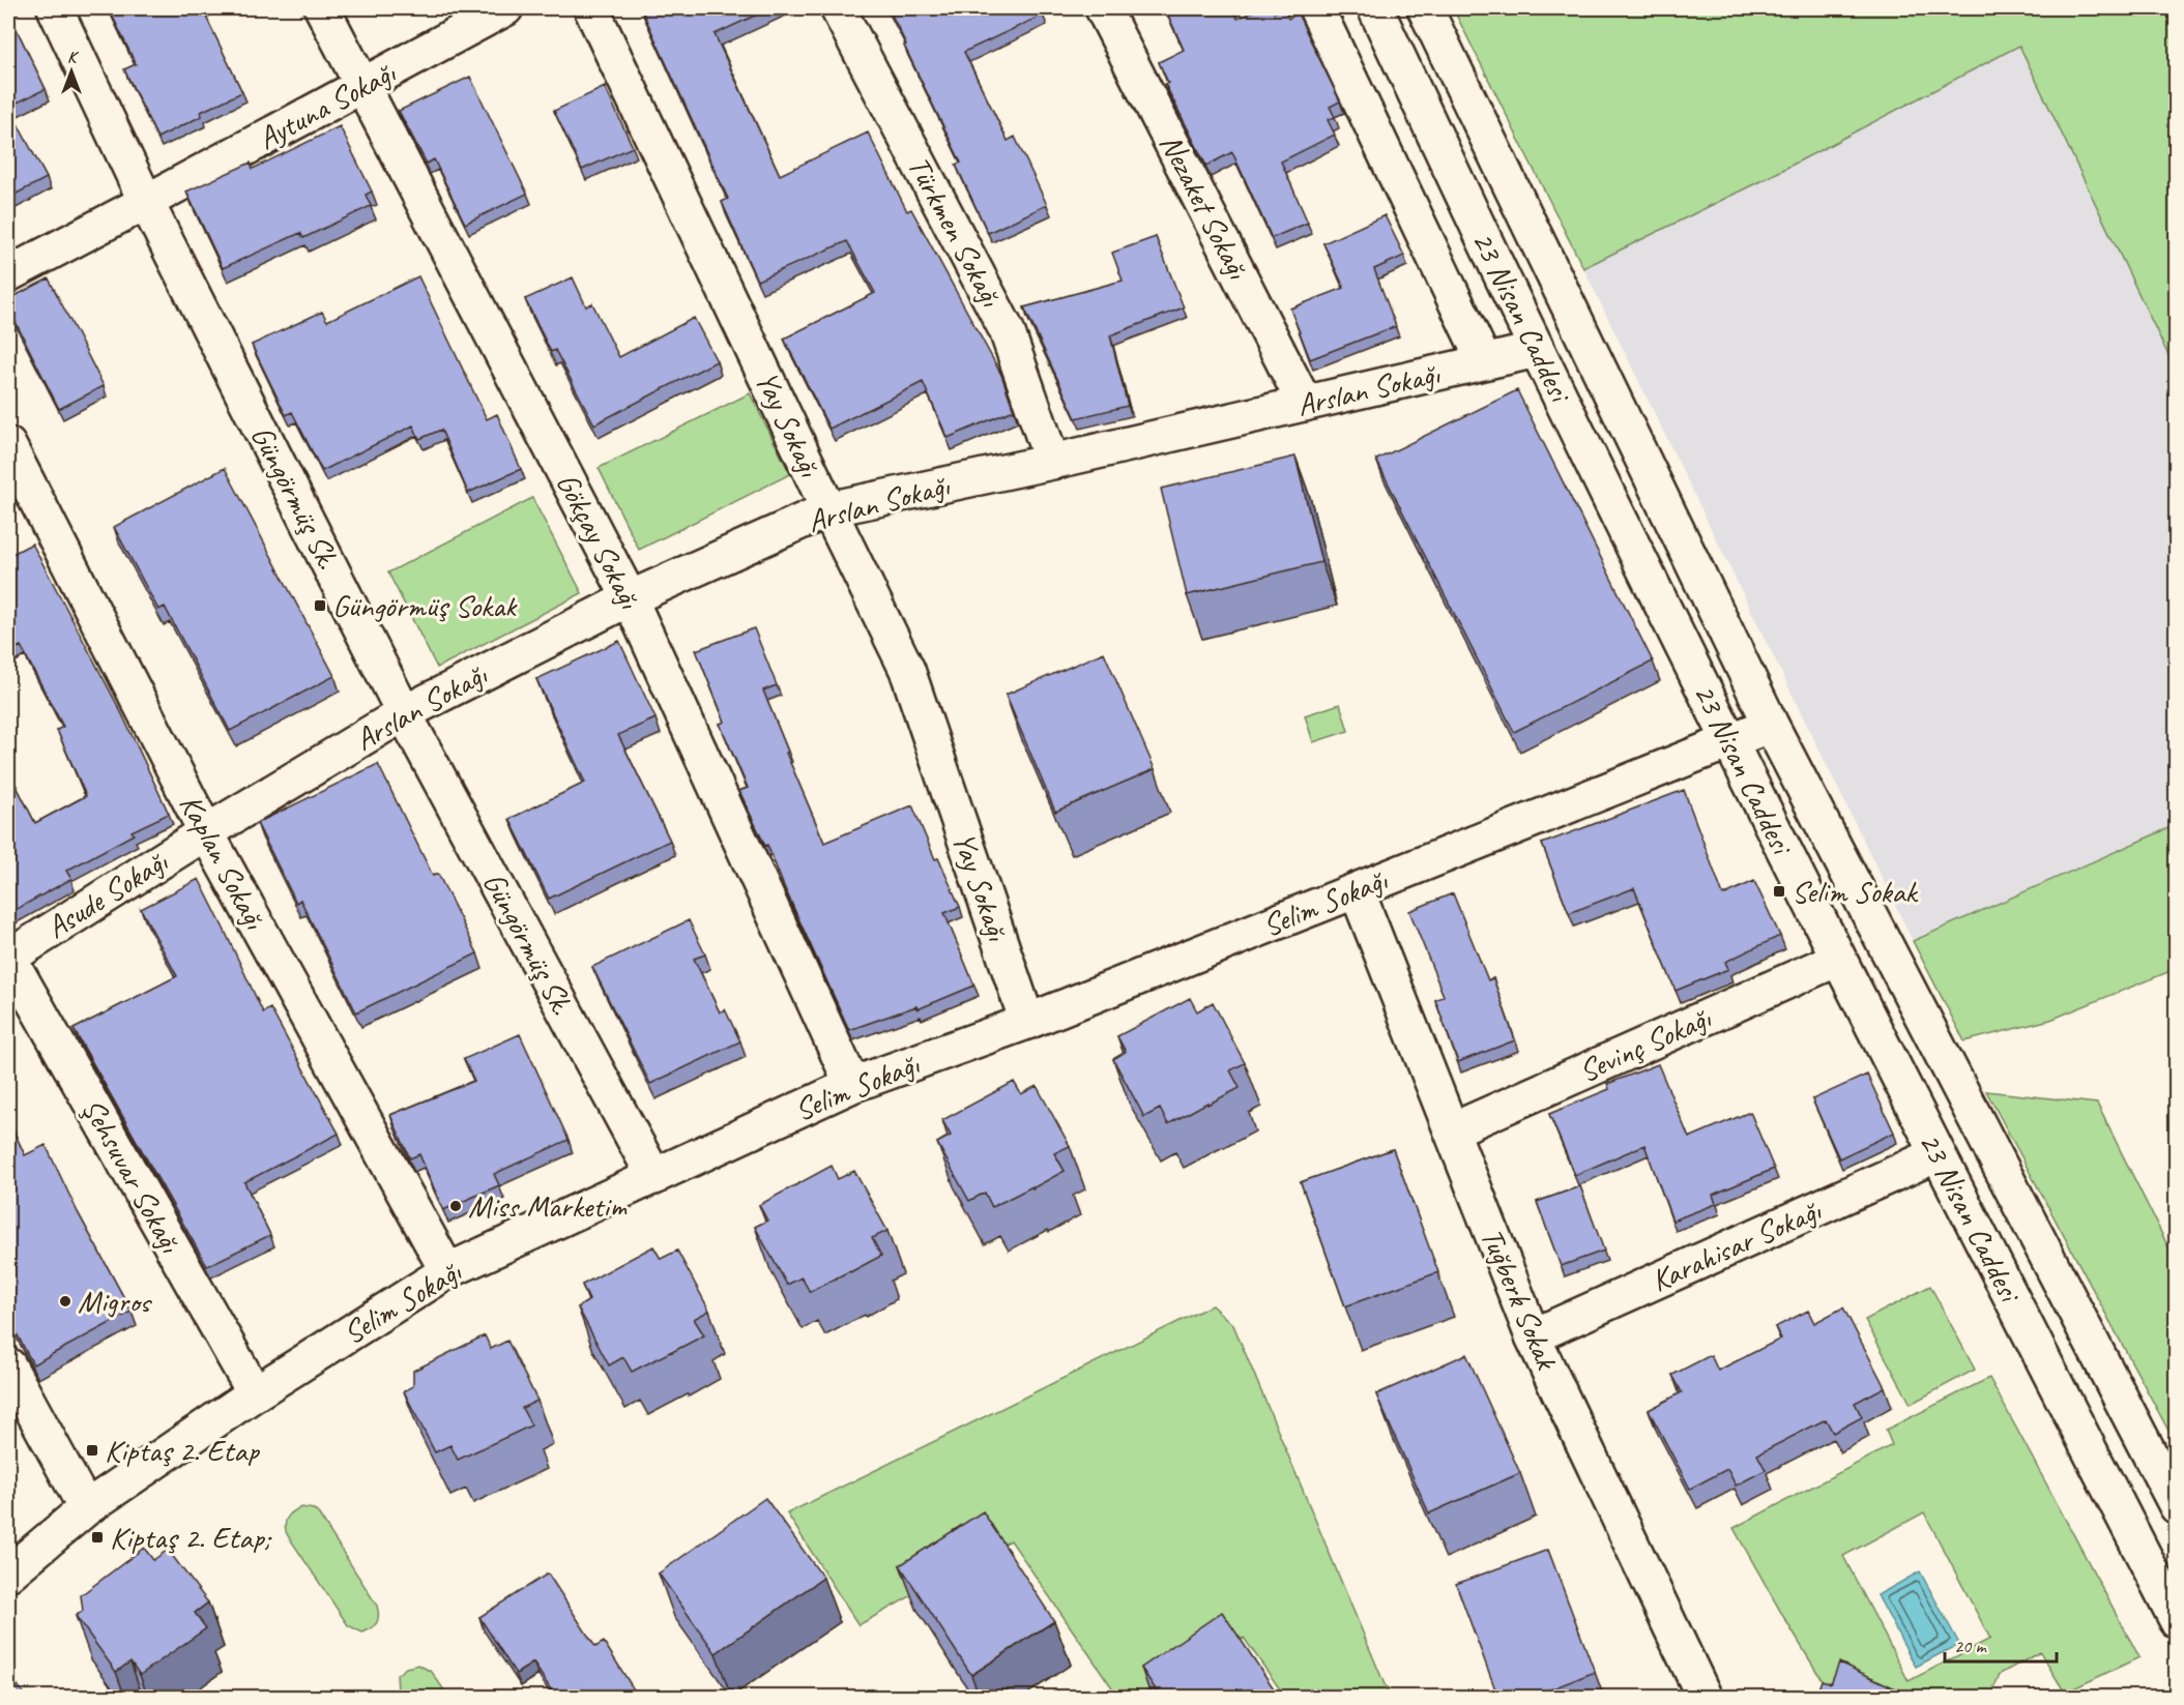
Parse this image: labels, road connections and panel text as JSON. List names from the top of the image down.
{
  "streets": {
    "street": [
      "Aytuna Sokağı",
      "Nezaket Sokağı",
      "Türkmen Sokağı",
      "23 Nisan Caddesi",
      "Arslan Sokağı",
      "Yay Sokağı",
      "Güngörmüş Sk.",
      "Gökçay Sokağı",
      "Kaplan Sokağı",
      "Asude Sokağı",
      "Selim Sokağı",
      "Sevinç Sokağı",
      "Şehsuvar Sokağı",
      "Karahisar Sokağı",
      "Tuğberk Sokak"
    ]
  },
  "crossings": [
    ["Aytuna Sokağı", "Güngörmüş Sk."],
    ["Aytuna Sokağı", "Gökçay Sokağı"],
    ["Nezaket Sokağı", "Arslan Sokağı"],
    ["Türkmen Sokağı", "Arslan Sokağı"],
    ["23 Nisan Caddesi", "Arslan Sokağı"],
    ["23 Nisan Caddesi", "Selim Sokağı"],
    ["23 Nisan Caddesi", "Sevinç Sokağı"],
    ["23 Nisan Caddesi", "Karahisar Sokağı"],
    ["Arslan Sokağı", "Yay Sokağı"],
    ["Arslan Sokağı", "Güngörmüş Sk."],
    ["Arslan Sokağı", "Gökçay Sokağı"],
    ["Arslan Sokağı", "Kaplan Sokağı"],
    ["Arslan Sokağı", "Asude Sokağı"],
    ["Yay Sokağı", "Selim Sokağı"],
    ["Güngörmüş Sk.", "Selim Sokağı"],
    ["Gökçay Sokağı", "Selim Sokağı"],
    ["Kaplan Sokağı", "Asude Sokağı"],
    ["Kaplan Sokağı", "Selim Sokağı"],
    ["Asude Sokağı", "Şehsuvar Sokağı"],
    ["Selim Sokağı", "Şehsuvar Sokağı"],
    ["Selim Sokağı", "Tuğberk Sokak"],
    ["Sevinç Sokağı", "Tuğberk Sokak"],
    ["Karahisar Sokağı", "Tuğberk Sokak"]
  ],
  "places": {
    "transit": [
      "Güngörmüş Sokak",
      "Selim Sokak",
      "Kiptaş 2. Etap",
      "Kiptaş 2. Etap;"
    ],
    "other": ["Miss Marketim", "Migros"]
  },
  "scale_bar": "20 m",
  "north": "top"
}
